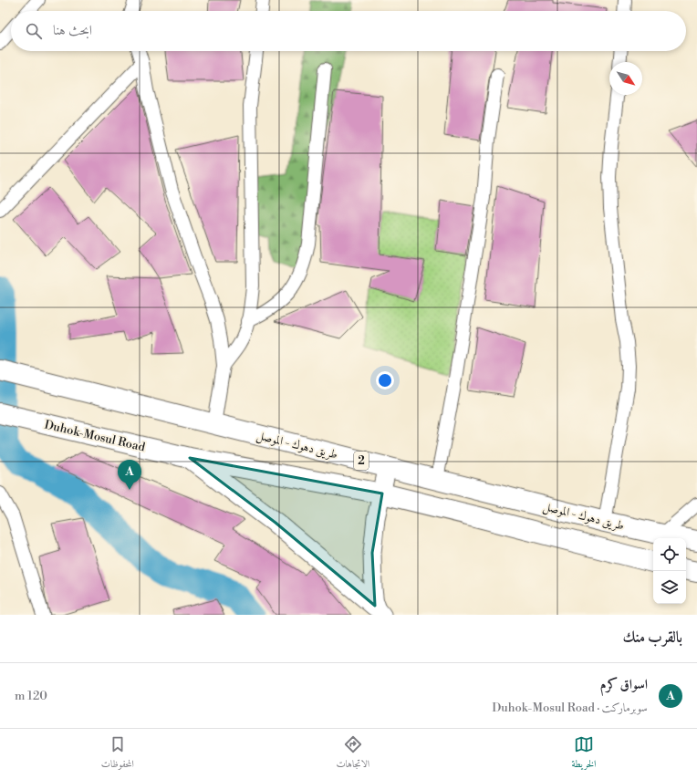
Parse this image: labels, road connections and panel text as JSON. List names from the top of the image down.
{
  "streets": {
    "highway": ["Duhok-Mosul Road", "طريق دهوك - الموصل", "2"]
  },
  "north": "bottom right",
  "page": {
    "search": "ابحث هنا",
    "pins": "A",
    "heading": "بالقرب منك",
    "list": [
      {
        "mark": "A",
        "name": "اسواق كرم",
        "note": "سوبرماركت · Duhok-Mosul Road",
        "value": "120 m"
      }
    ],
    "nav": ["الخريطة", "الاتجاهات", "المحفوظات"]
  }
}
